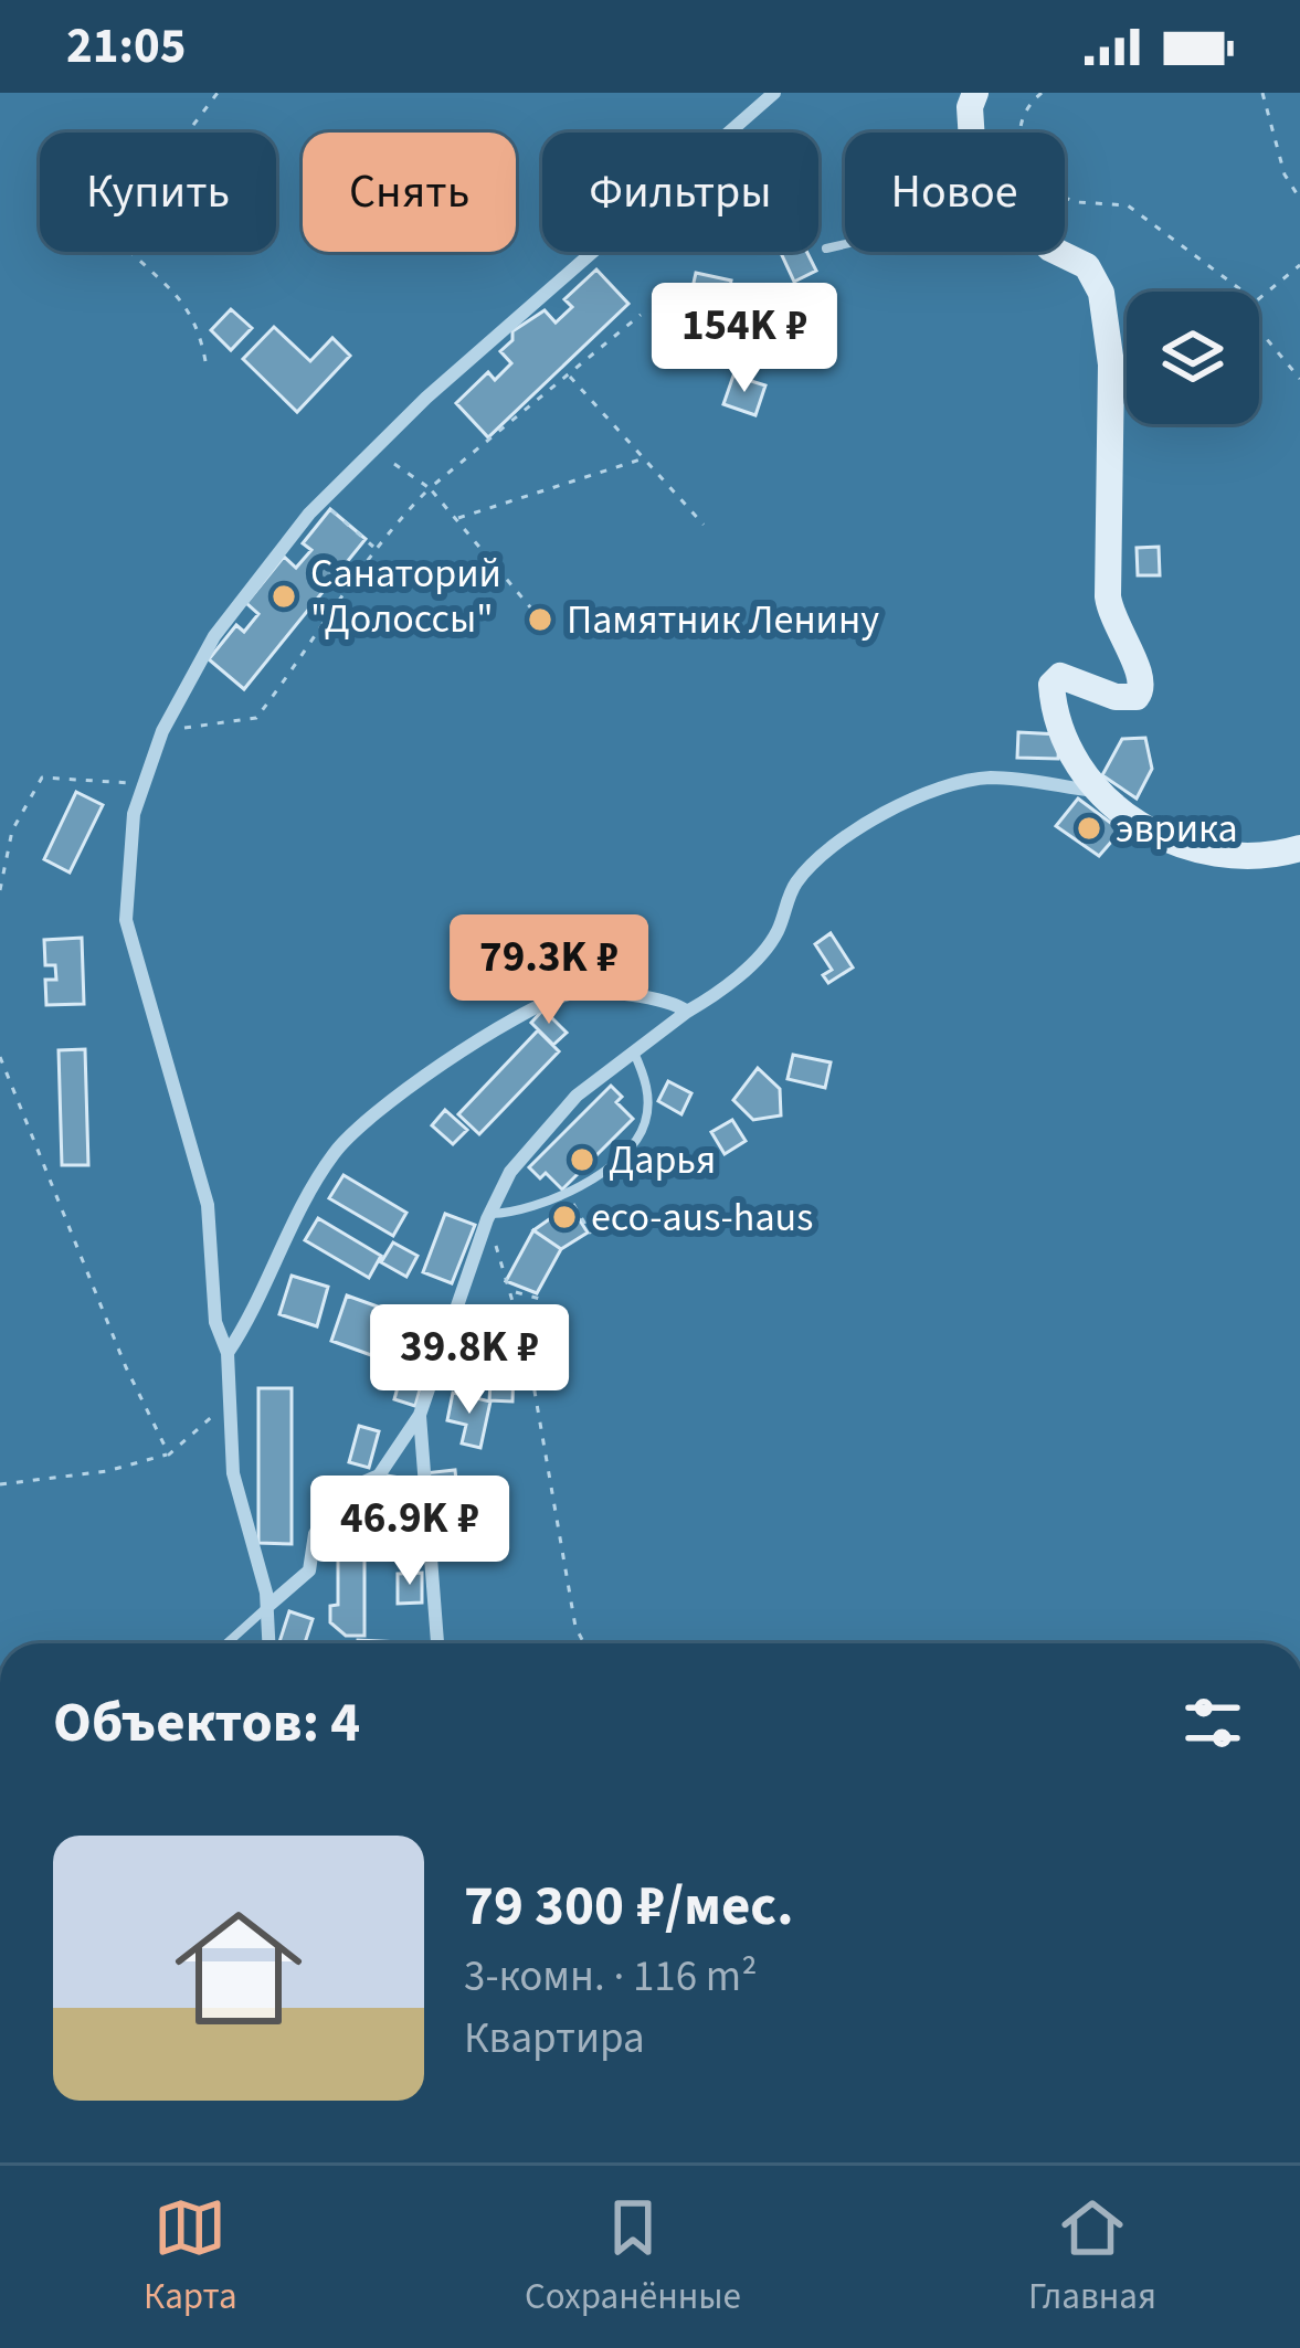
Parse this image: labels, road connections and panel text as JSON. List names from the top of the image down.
{
  "places": [
    "Санаторий \"Долоссы\"",
    "Памятник Ленину",
    "эврика",
    "Дарья",
    "eco-aus-haus"
  ],
  "page": {
    "status": "21:05",
    "chip": [
      "Купить",
      "Снять",
      "Фильтры",
      "Новое"
    ],
    "price": [
      "154K ₽",
      "79.3K ₽",
      "39.8K ₽",
      "46.9K ₽"
    ],
    "heading": "Объектов: 4",
    "list": [
      {
        "name": "79 300 ₽/мес.",
        "note": "3-комн. · 116 m² · Квартира"
      }
    ],
    "tabs": ["Карта", "Сохранённые", "Главная"]
  }
}
